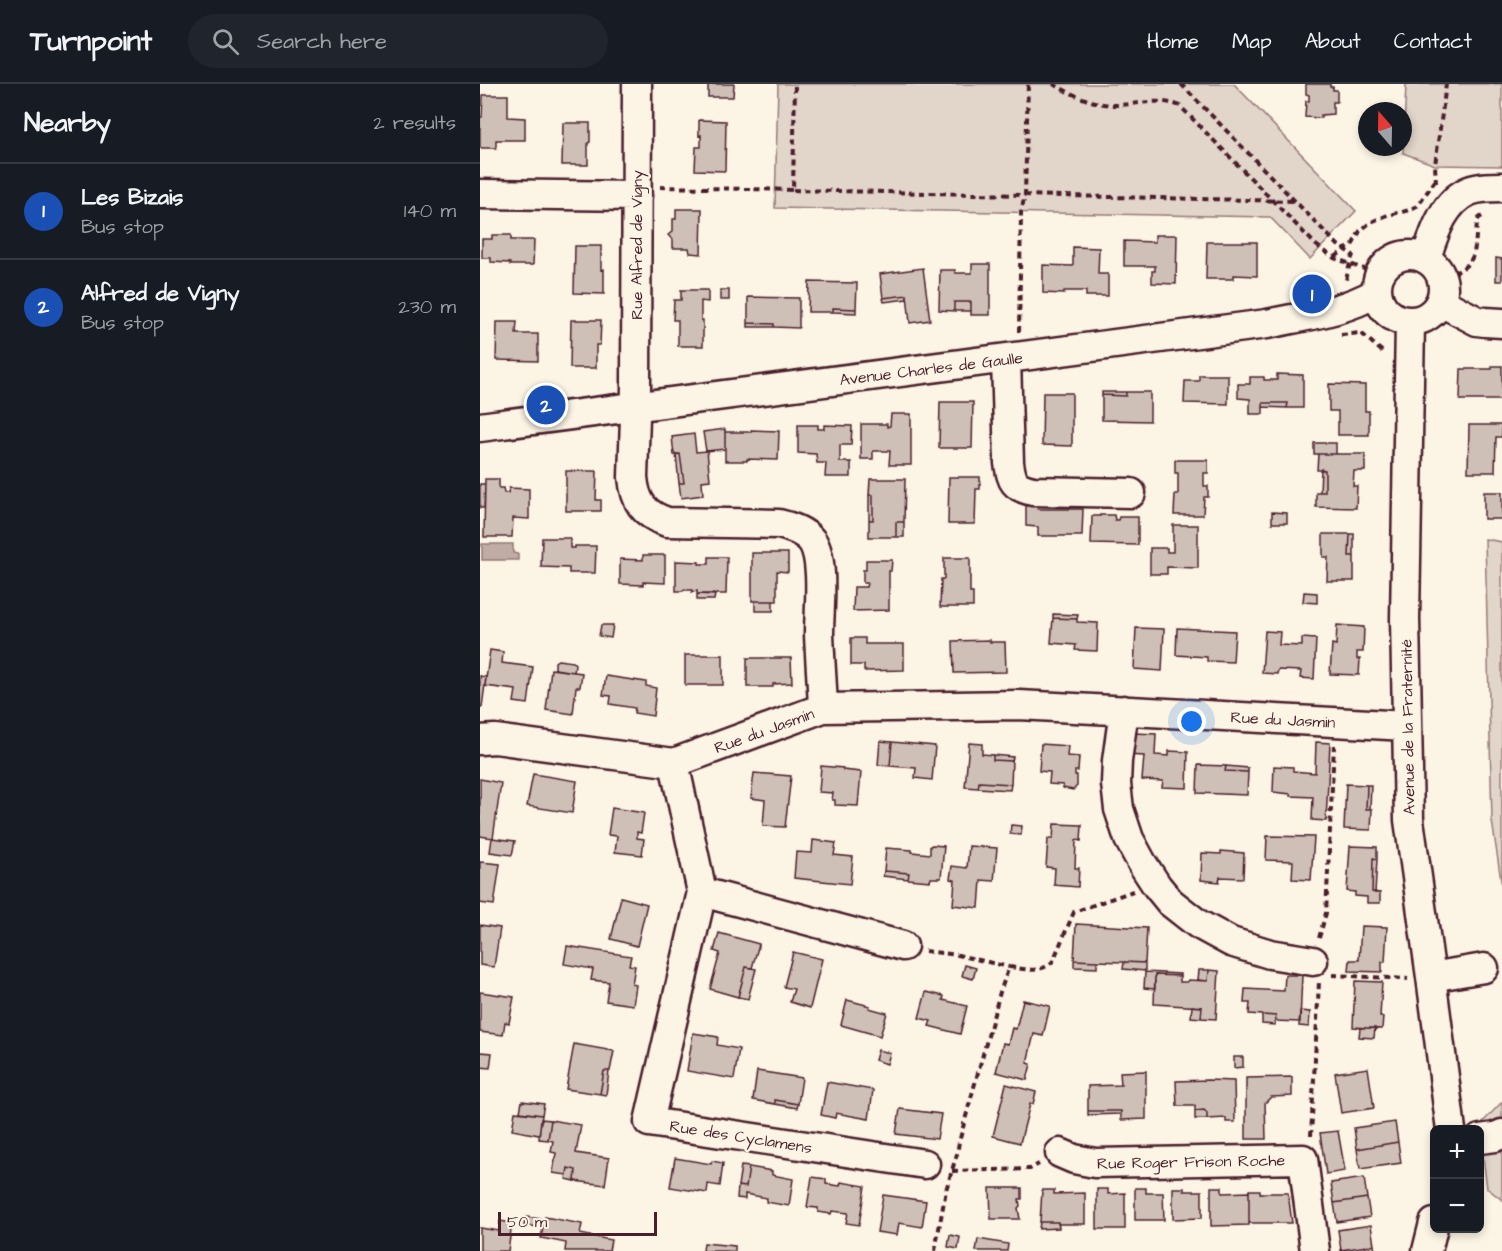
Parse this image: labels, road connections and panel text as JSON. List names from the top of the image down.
{
  "streets": {
    "street": [
      "Rue Alfred de Vigny",
      "Avenue Charles de Gaulle",
      "Rue du Jasmin",
      "Avenue de la Fraternité",
      "Rue des Cyclamens",
      "Rue Roger Frison Roche"
    ]
  },
  "crossings": [
    ["Rue Alfred de Vigny", "Avenue Charles de Gaulle"],
    ["Rue Alfred de Vigny", "Rue du Jasmin"],
    ["Avenue Charles de Gaulle", "Avenue de la Fraternité"],
    ["Rue du Jasmin", "Avenue de la Fraternité"],
    ["Rue du Jasmin", "Rue des Cyclamens"]
  ],
  "scale_bar": "50 m",
  "north": "top",
  "page": {
    "header": "Turnpoint",
    "search": "Search here",
    "nav": [
      "Home",
      "Map",
      "About",
      "Contact"
    ],
    "heading": ["Nearby", "2 results"],
    "list": [
      {
        "mark": "1",
        "name": "Les Bizais",
        "note": "Bus stop",
        "value": "140 m"
      },
      {
        "mark": "2",
        "name": "Alfred de Vigny",
        "note": "Bus stop",
        "value": "230 m"
      }
    ],
    "pins": ["1", "2"],
    "map_buttons": ["+", "−"],
    "scale": "50 m"
  }
}
